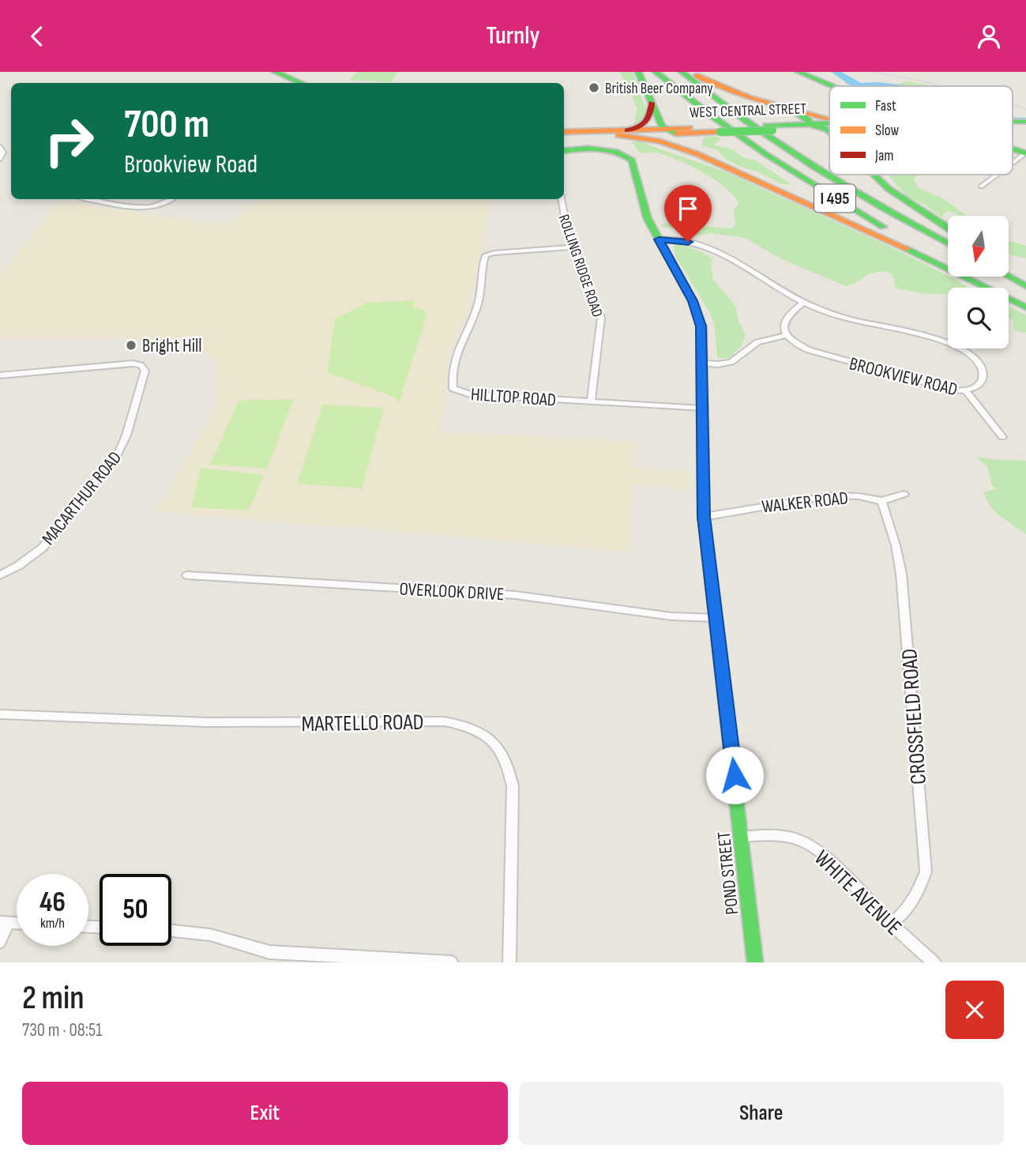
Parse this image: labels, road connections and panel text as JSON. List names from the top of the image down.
{
  "streets": {
    "main road": ["WEST CENTRAL STREET", "I 495", "POND STREET"],
    "street": [
      "ROLLING RIDGE ROAD",
      "BROOKVIEW ROAD",
      "HILLTOP ROAD",
      "MACARTHUR ROAD",
      "WALKER ROAD",
      "OVERLOOK DRIVE",
      "CROSSFIELD ROAD",
      "MARTELLO ROAD",
      "WHITE AVENUE"
    ]
  },
  "crossings": [
    ["ROLLING RIDGE ROAD", "HILLTOP ROAD"],
    ["BROOKVIEW ROAD", "POND STREET"],
    ["HILLTOP ROAD", "POND STREET"],
    ["WALKER ROAD", "CROSSFIELD ROAD"],
    ["WALKER ROAD", "POND STREET"],
    ["OVERLOOK DRIVE", "POND STREET"],
    ["CROSSFIELD ROAD", "WHITE AVENUE"],
    ["POND STREET", "WHITE AVENUE"]
  ],
  "places": ["British Beer Company", "Bright Hill"],
  "legend": ["Fast", "Slow", "Jam"],
  "north": "bottom",
  "page": {
    "header": "Turnly",
    "turn": ["700 m", "Brookview Road"],
    "speed": "46 km/h",
    "limit": "50",
    "heading": ["2 min", "730 m · 08:51"],
    "buttons": ["Exit", "Share"]
  }
}
